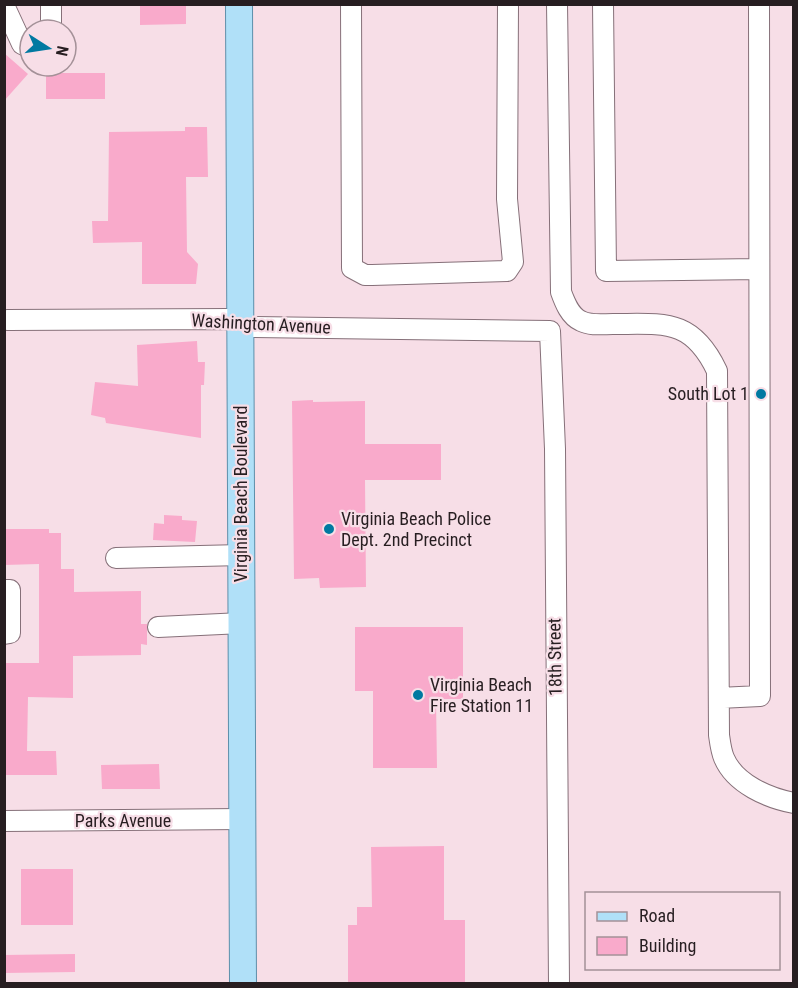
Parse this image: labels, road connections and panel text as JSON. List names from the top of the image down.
{
  "streets": {
    "main road": ["Virginia Beach Boulevard"],
    "street": ["Washington Avenue", "18th Street", "Parks Avenue"]
  },
  "crossings": [
    ["Washington Avenue", "Virginia Beach Boulevard"],
    ["Washington Avenue", "18th Street"],
    ["Virginia Beach Boulevard", "Parks Avenue"]
  ],
  "places": ["South Lot 1", "Virginia Beach Police Dept. 2nd Precinct", "Virginia Beach Fire Station 11"],
  "legend": ["Road", "Building"],
  "north": "right"
}
